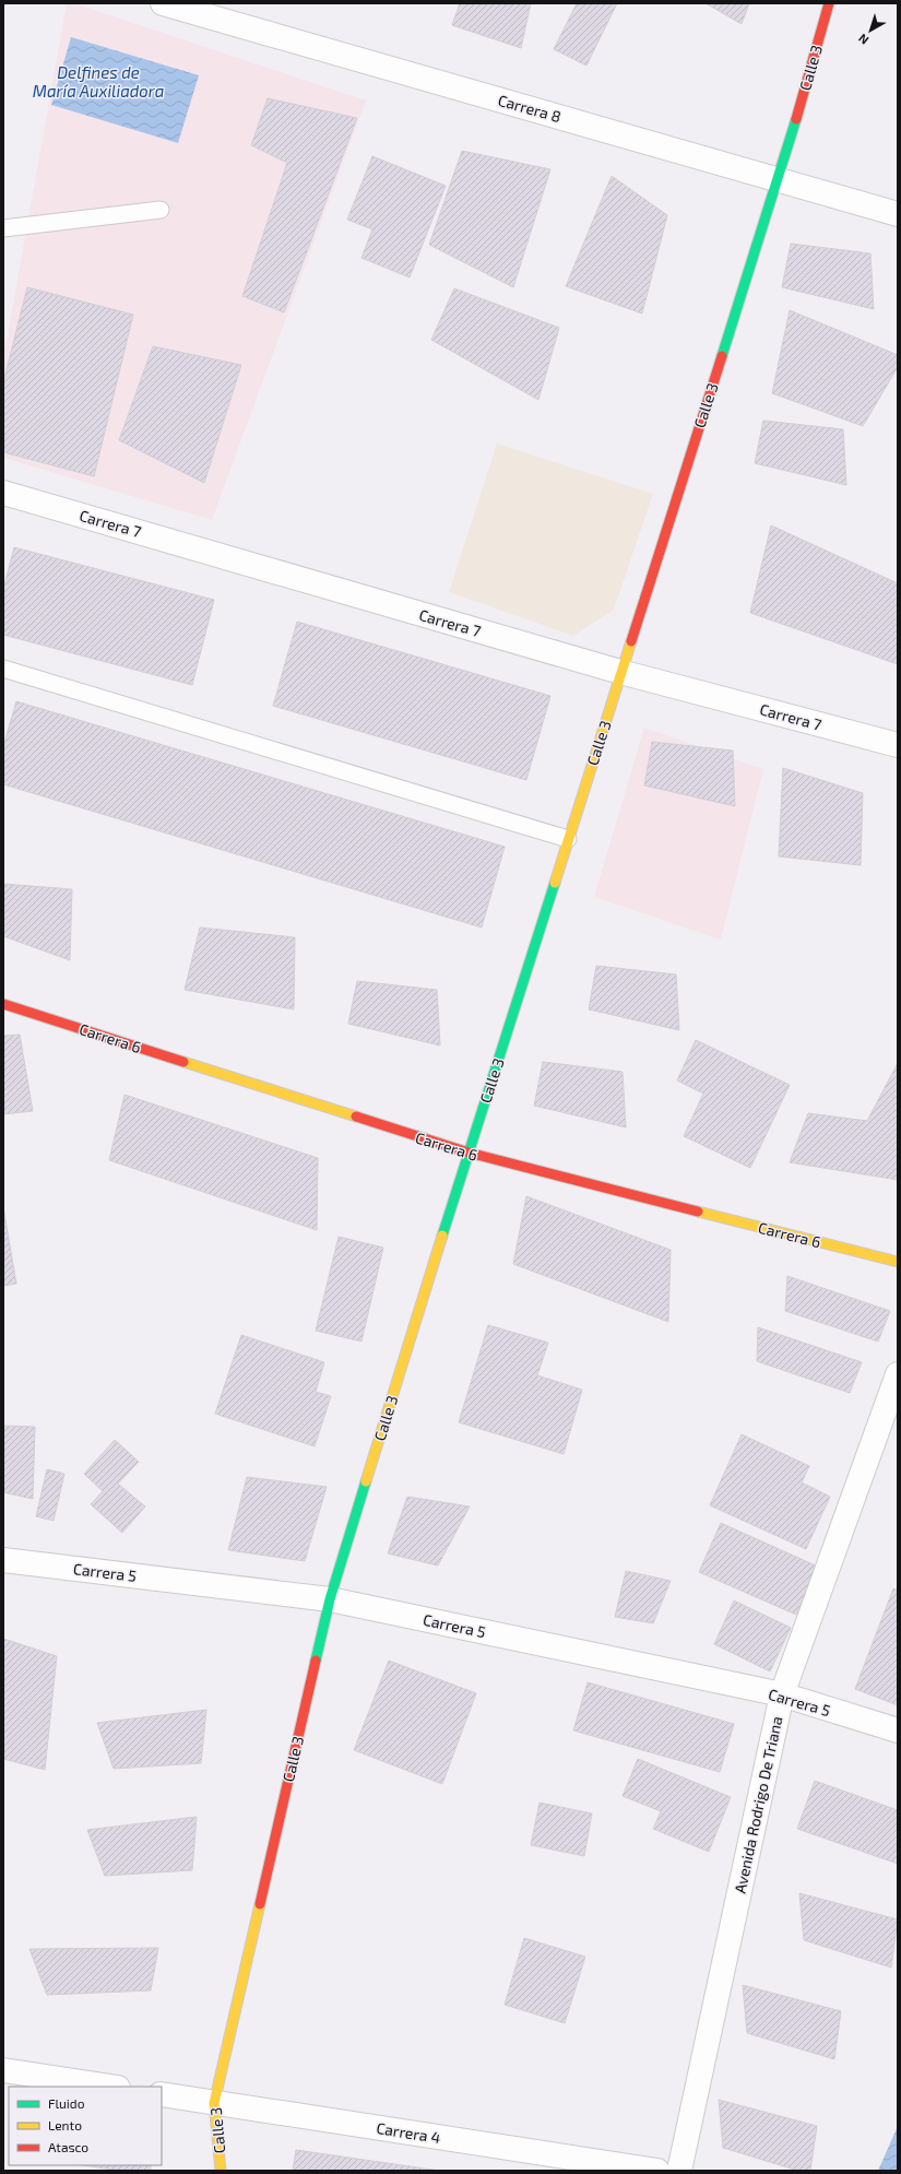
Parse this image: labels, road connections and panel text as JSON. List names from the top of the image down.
{
  "streets": {
    "street": [
      "Calle 3",
      "Carrera 8",
      "Carrera 7",
      "Carrera 6",
      "Carrera 5",
      "Avenida Rodrigo De Triana",
      "Carrera 4"
    ]
  },
  "crossings": [
    ["Calle 3", "Carrera 8"],
    ["Calle 3", "Carrera 7"],
    ["Calle 3", "Carrera 6"],
    ["Calle 3", "Carrera 5"],
    ["Calle 3", "Carrera 4"],
    ["Carrera 5", "Avenida Rodrigo De Triana"]
  ],
  "water": ["Delfines de María Auxiliadora"],
  "legend": ["Fluido", "Lento", "Atasco"],
  "north": "bottom left"
}
